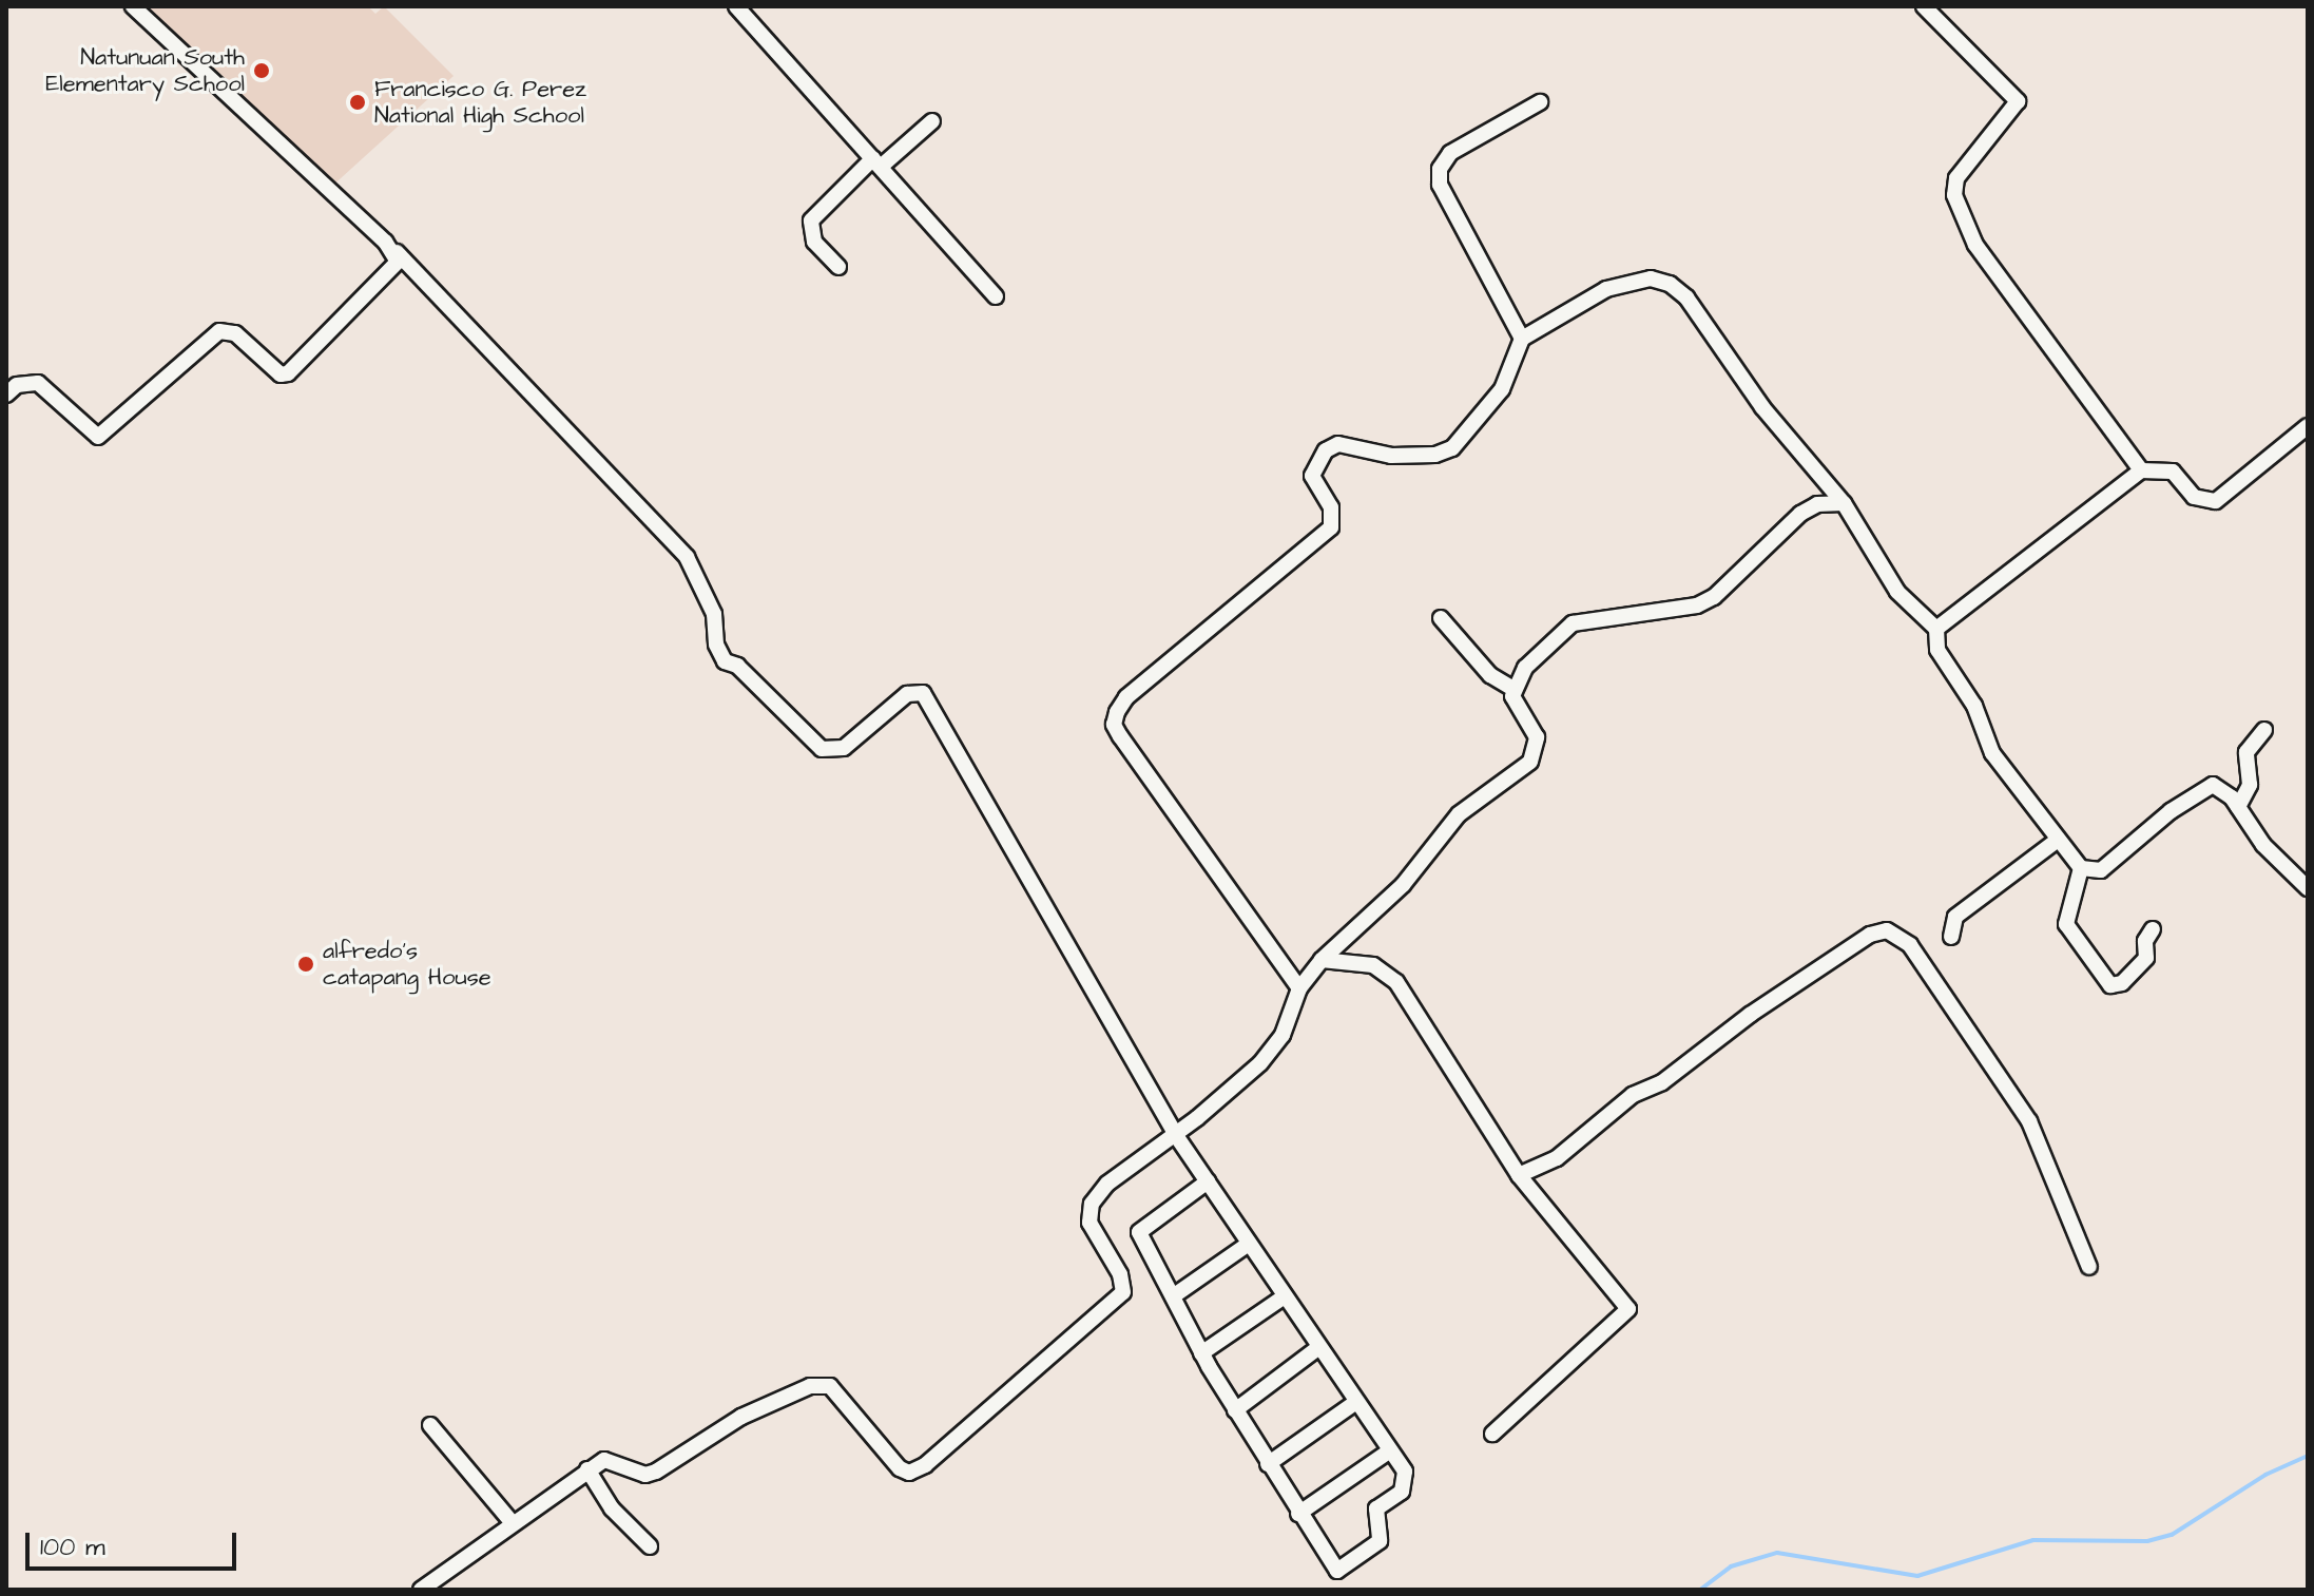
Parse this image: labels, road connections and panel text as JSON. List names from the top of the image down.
{
  "places": ["Natunuan South Elementary School", "Francisco G. Perez National High School", "alfredo's catapang House"],
  "scale_bar": "100 m"
}
